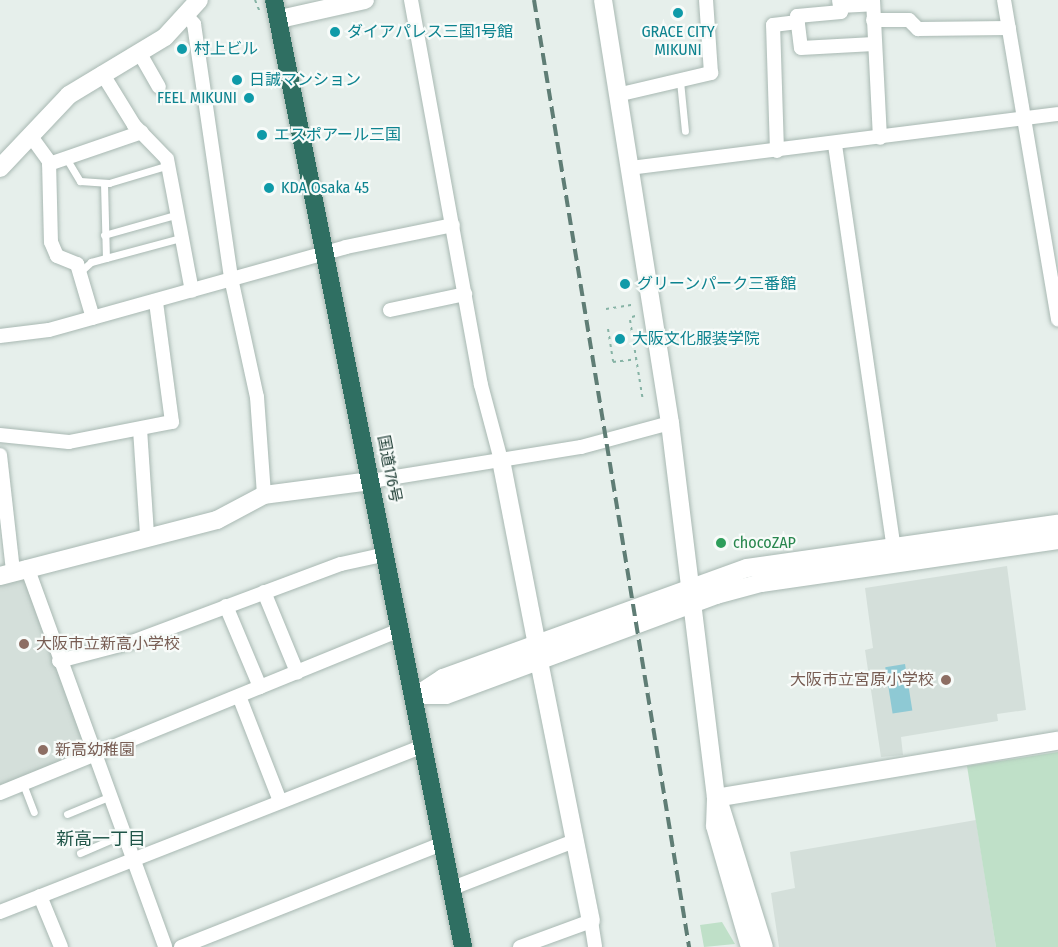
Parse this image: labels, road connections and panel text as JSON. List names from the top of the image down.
{
  "streets": {
    "highway": ["国道176号"]
  },
  "districts": ["新高一丁目"],
  "places": [
    "GRACE CITY MIKUNI",
    "ダイアパレス三国1号館",
    "村上ビル",
    "日誠マンション",
    "FEEL MIKUNI",
    "エスポアール三国",
    "KDA Osaka 45",
    "グリーンパーク三番館",
    "大阪文化服装学院",
    "chocoZAP",
    "大阪市立新高小学校",
    "大阪市立宮原小学校",
    "新高幼稚園"
  ]
}
